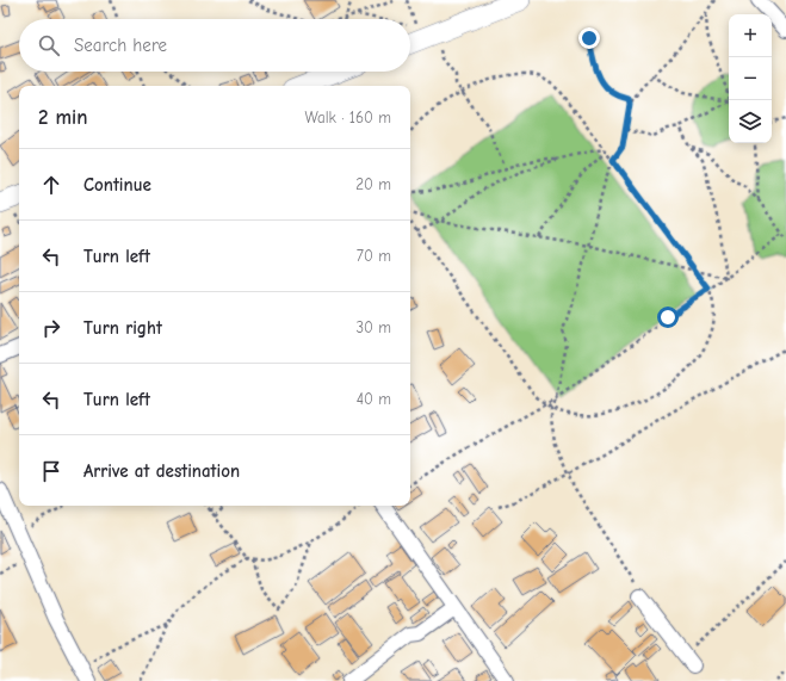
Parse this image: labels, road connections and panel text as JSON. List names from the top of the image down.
{
  "page": {
    "map_buttons": ["+", "−"],
    "search": "Search here",
    "heading": ["2 min", "Walk · 160 m"],
    "list": [
      ["Continue", "20 m"],
      ["Turn left", "70 m"],
      ["Turn right", "30 m"],
      ["Turn left", "40 m"],
      "Arrive at destination"
    ]
  }
}
